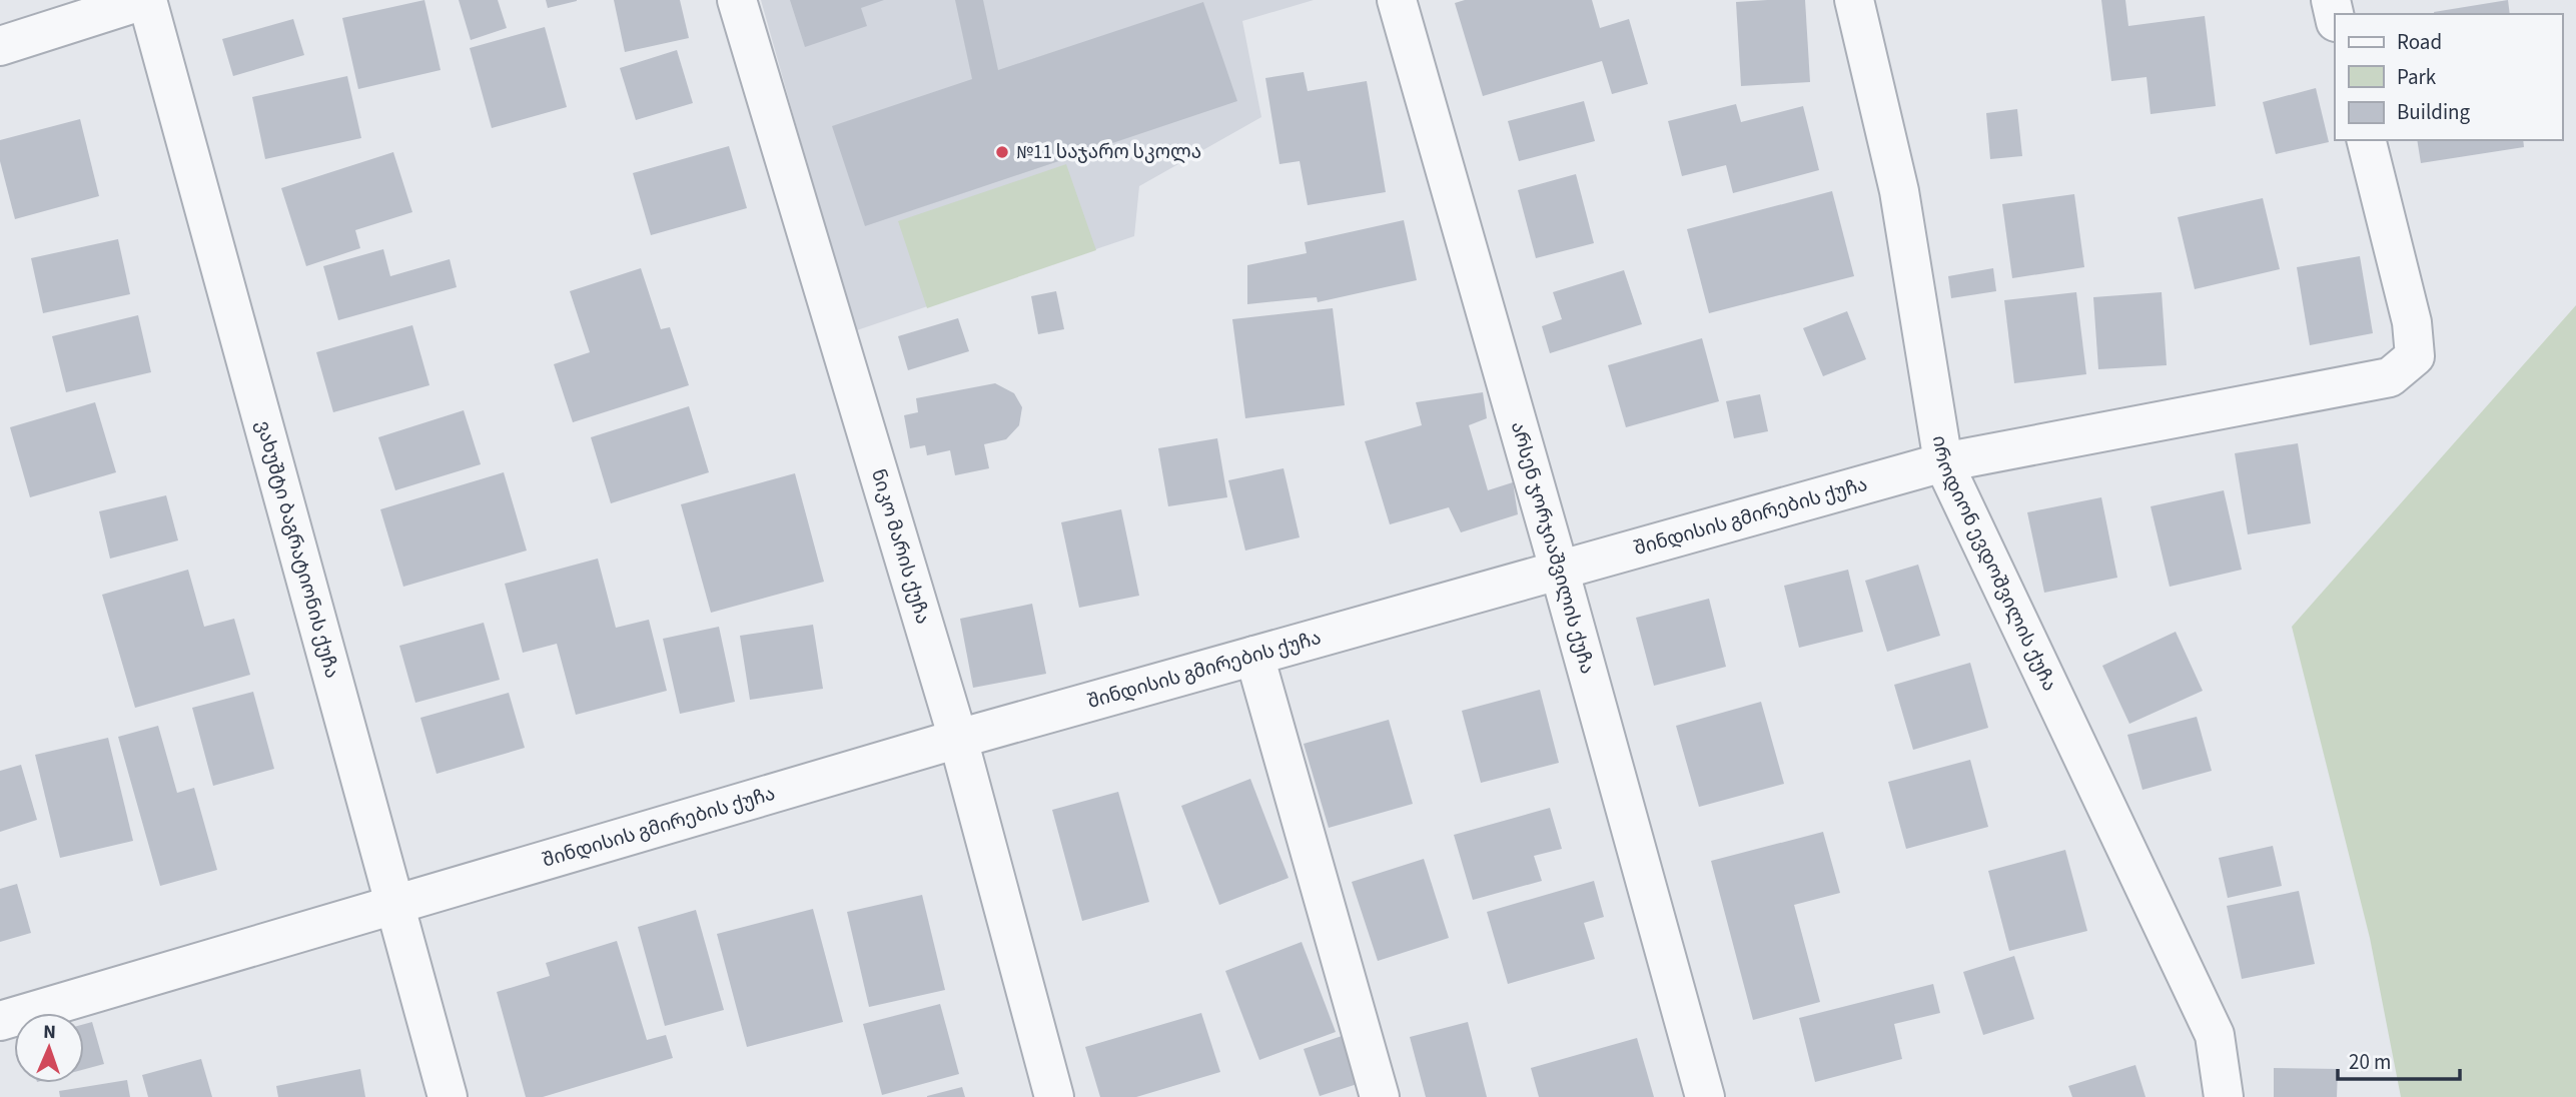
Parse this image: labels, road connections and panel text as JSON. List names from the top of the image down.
{
  "streets": {
    "street": [
      "შინდისის გმირების ქუჩა",
      "ნიკო მარის ქუჩა",
      "ვახუშტი ბაგრატიონის ქუჩა",
      "არსენ ჯორჯიაშვილის ქუჩა",
      "იროდიონ ევდოშვილის ქუჩა"
    ]
  },
  "crossings": [
    ["შინდისის გმირების ქუჩა", "ნიკო მარის ქუჩა"],
    ["შინდისის გმირების ქუჩა", "ვახუშტი ბაგრატიონის ქუჩა"],
    ["შინდისის გმირების ქუჩა", "არსენ ჯორჯიაშვილის ქუჩა"],
    ["შინდისის გმირების ქუჩა", "იროდიონ ევდოშვილის ქუჩა"]
  ],
  "places": ["№11 საჯარო სკოლა"],
  "legend": ["Road", "Park", "Building"],
  "scale_bar": "20 m",
  "north": "top"
}
